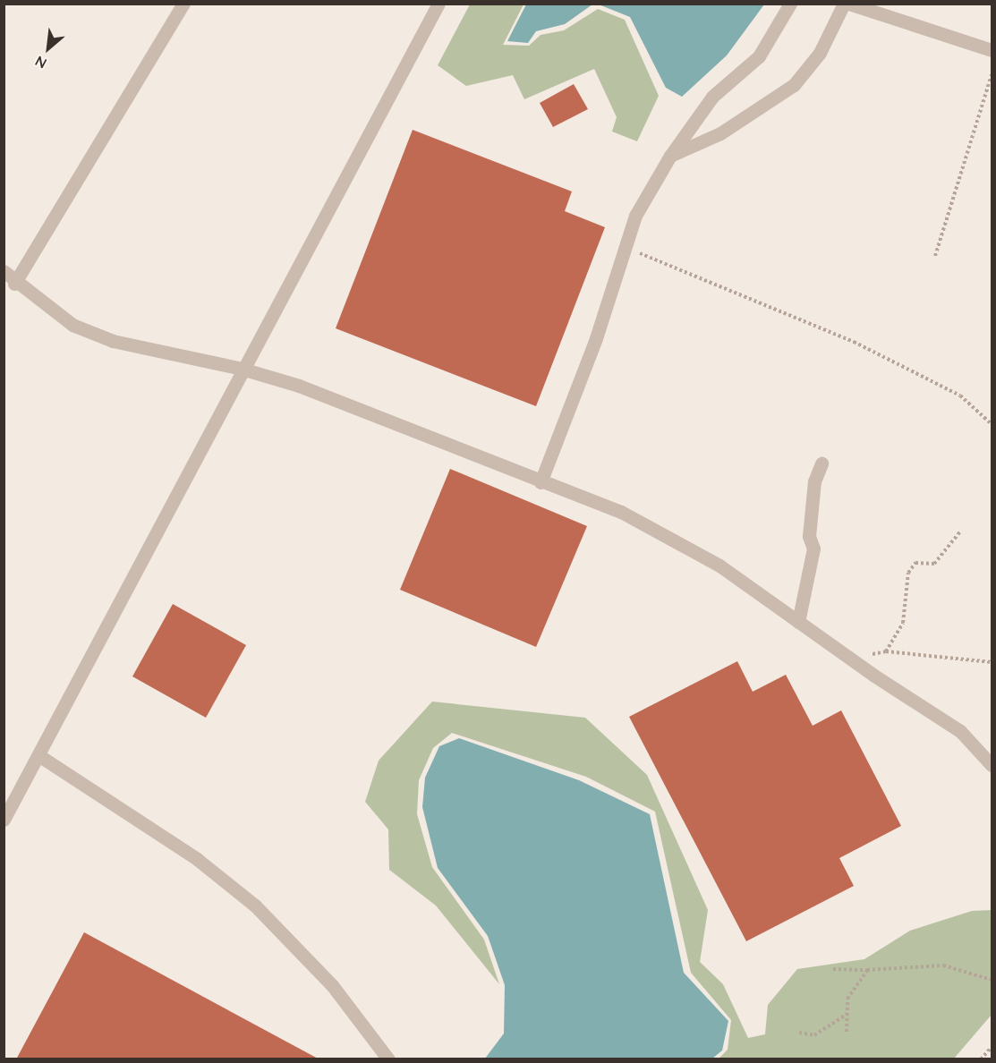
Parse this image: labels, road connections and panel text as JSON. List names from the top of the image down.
{
  "north": "bottom left"
}
